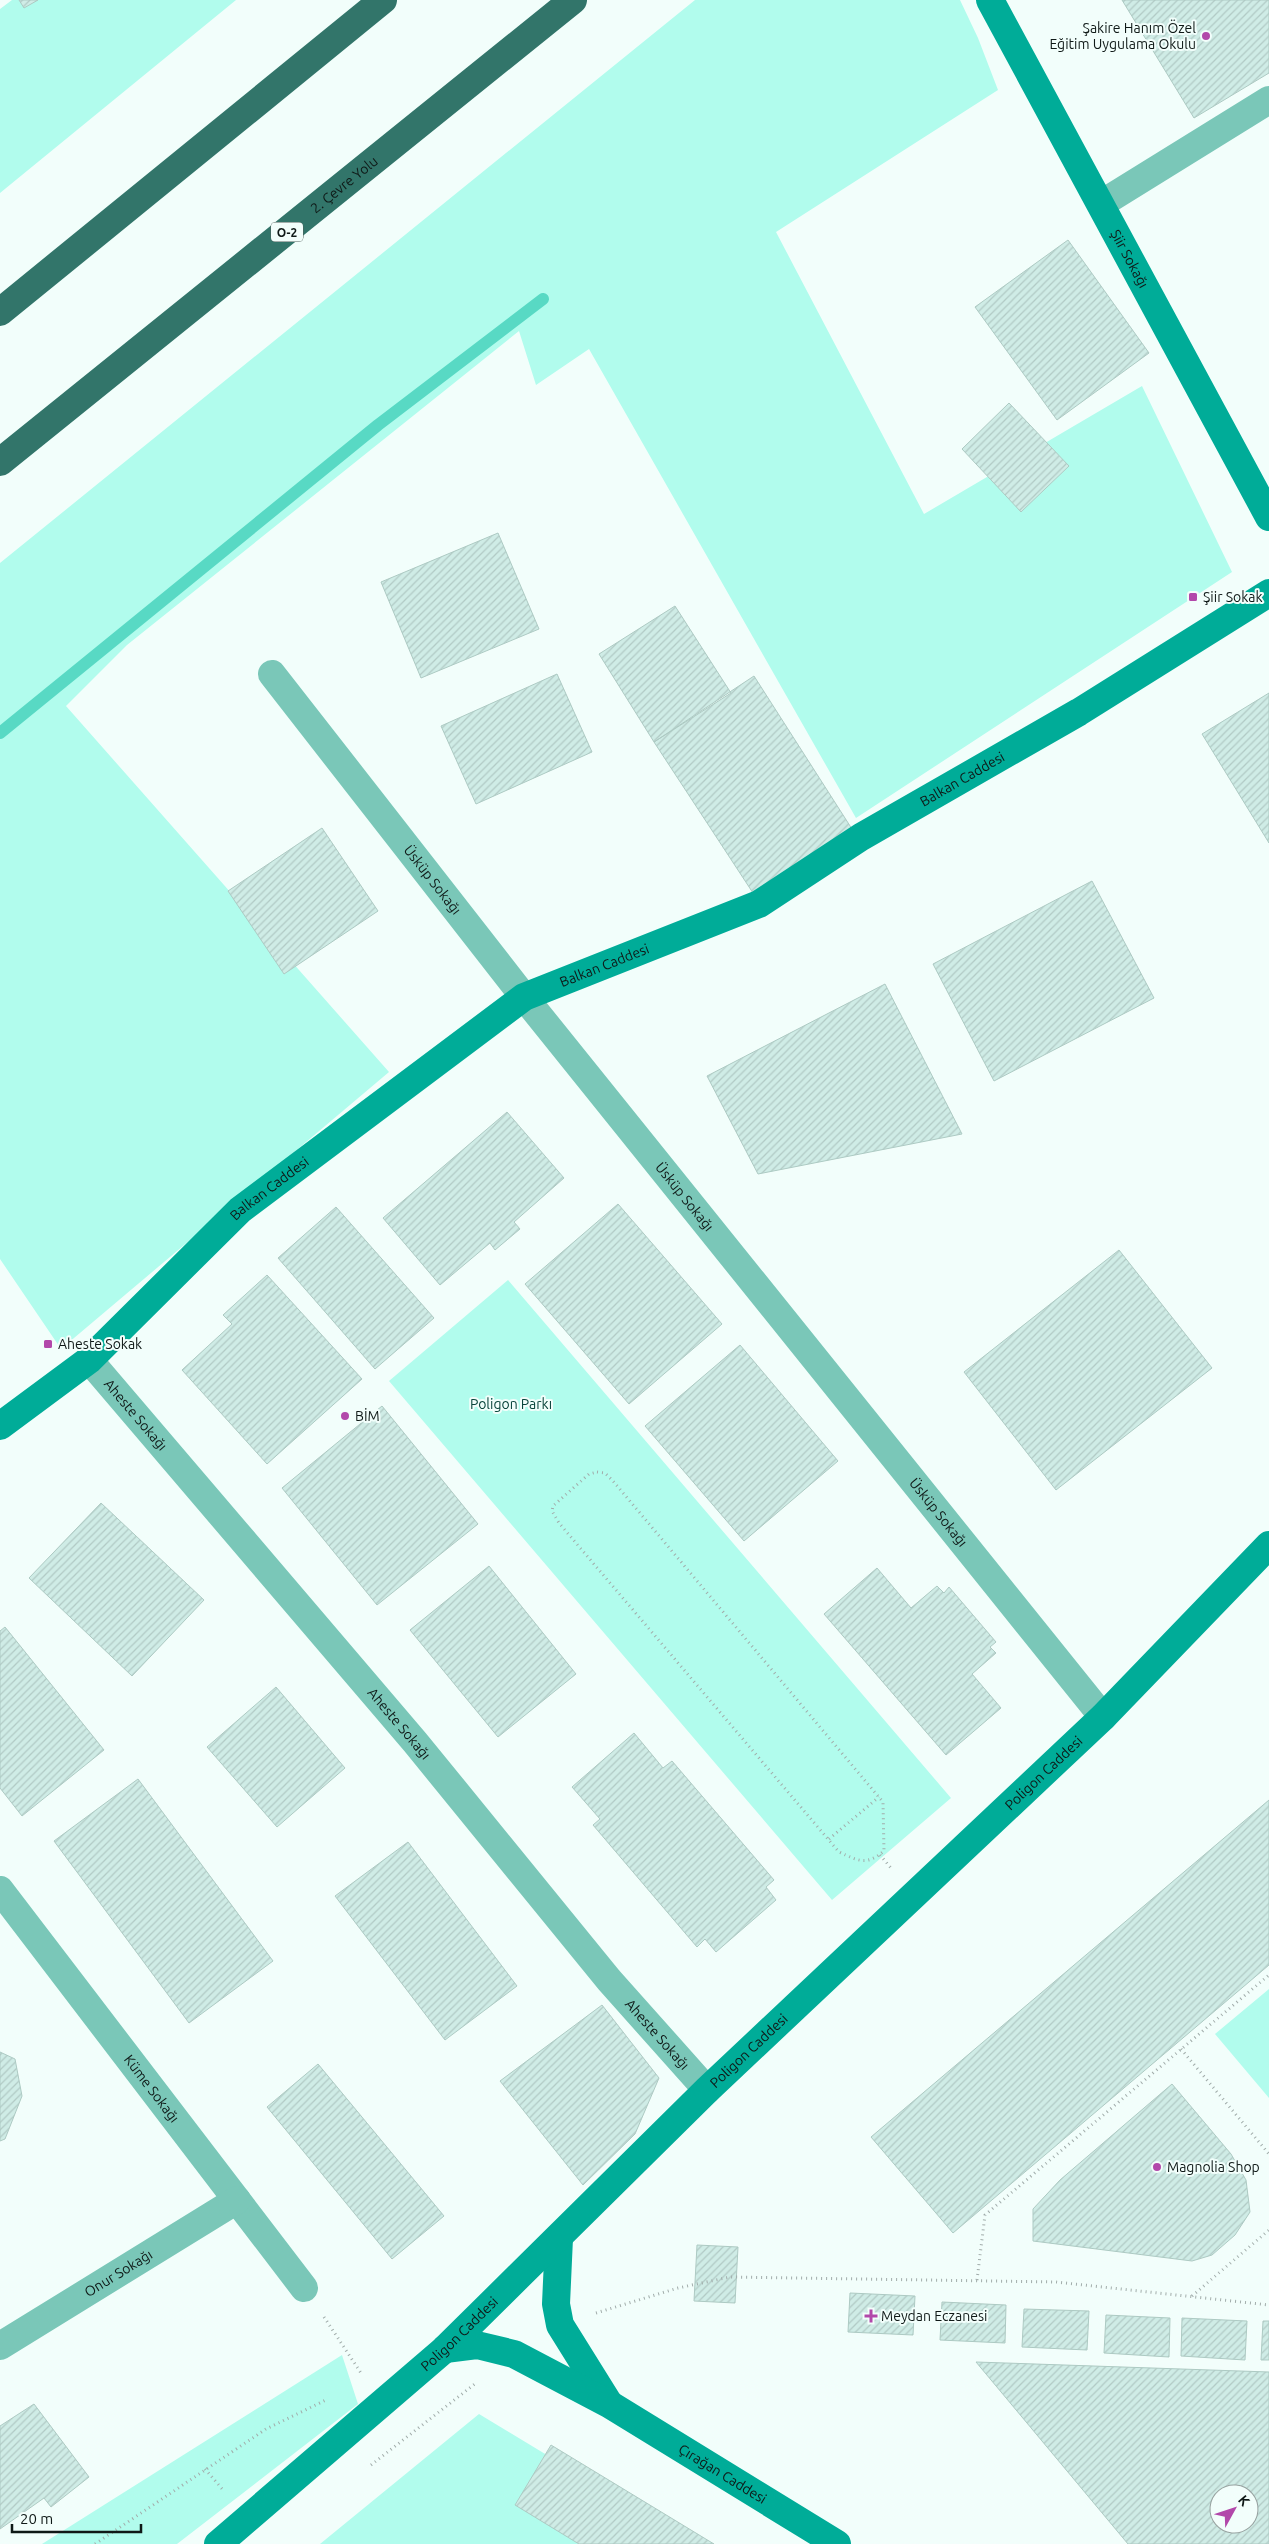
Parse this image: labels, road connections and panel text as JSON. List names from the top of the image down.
{
  "streets": {
    "highway": ["2. Çevre Yolu", "O-2"],
    "street": [
      "Şiir Sokağı",
      "Balkan Caddesi",
      "Üsküp Sokağı",
      "Aheste Sokağı",
      "Poligon Caddesi",
      "Küme Sokağı",
      "Onur Sokağı",
      "Çırağan Caddesi"
    ]
  },
  "crossings": [
    ["Balkan Caddesi", "Üsküp Sokağı"],
    ["Balkan Caddesi", "Aheste Sokağı"],
    ["Üsküp Sokağı", "Poligon Caddesi"],
    ["Aheste Sokağı", "Poligon Caddesi"],
    ["Poligon Caddesi", "Çırağan Caddesi"],
    ["Küme Sokağı", "Onur Sokağı"]
  ],
  "parks": ["Poligon Parkı"],
  "places": {
    "other": ["Şakire Hanım Özel Eğitim Uygulama Okulu", "BİM", "Magnolia Shop"],
    "transit": ["Şiir Sokak", "Aheste Sokak"],
    "health": ["Meydan Eczanesi"]
  },
  "scale_bar": "20 m",
  "north": "top right"
}
